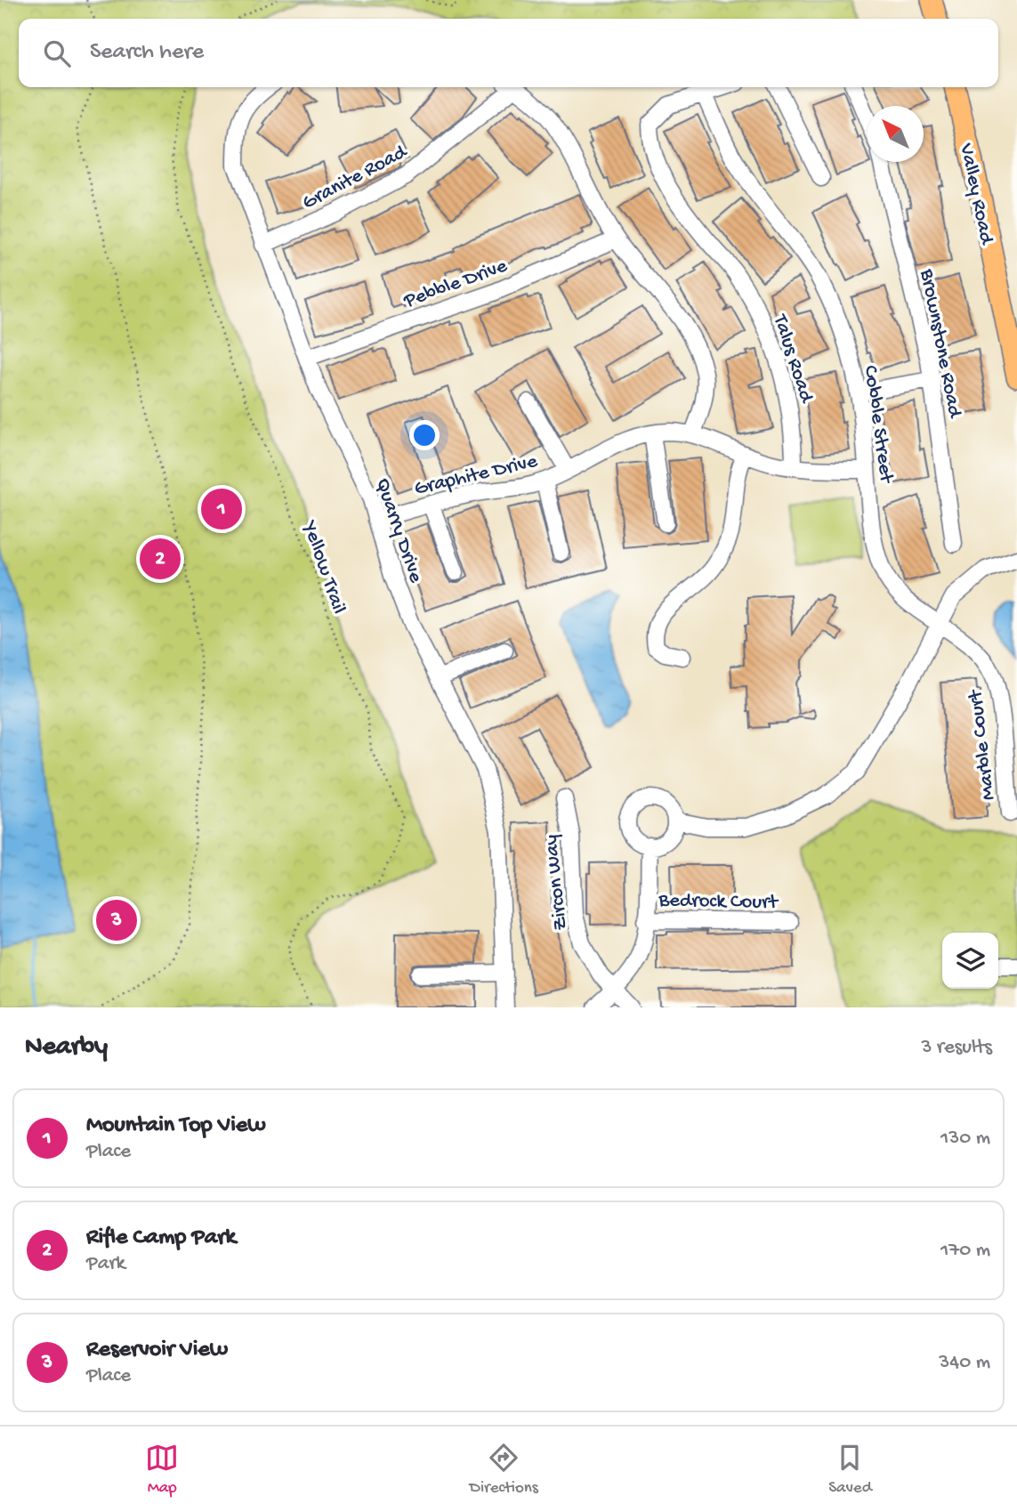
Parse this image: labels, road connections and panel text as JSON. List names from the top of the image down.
{
  "streets": {
    "main road": ["Valley Road"],
    "street": [
      "Granite Road",
      "Pebble Drive",
      "Brownstone Road",
      "Talus Road",
      "Cobble Street",
      "Graphite Drive",
      "Quarry Drive",
      "Marble Court",
      "Zircon Way",
      "Bedrock Court"
    ],
    "path": ["Yellow Trail"]
  },
  "crossings": [
    ["Granite Road", "Quarry Drive"],
    ["Pebble Drive", "Quarry Drive"],
    ["Talus Road", "Cobble Street"],
    ["Talus Road", "Graphite Drive"],
    ["Cobble Street", "Graphite Drive"],
    ["Cobble Street", "Marble Court"],
    ["Graphite Drive", "Quarry Drive"]
  ],
  "north": "top left",
  "page": {
    "search": "Search here",
    "pins": ["1", "2", "3"],
    "heading": ["Nearby", "3 results"],
    "list": [
      {
        "mark": "1",
        "name": "Mountain Top View",
        "note": "Place",
        "value": "130 m"
      },
      {
        "mark": "2",
        "name": "Rifle Camp Park",
        "note": "Park",
        "value": "170 m"
      },
      {
        "mark": "3",
        "name": "Reservoir View",
        "note": "Place",
        "value": "340 m"
      }
    ],
    "nav": ["Map", "Directions", "Saved"]
  }
}
